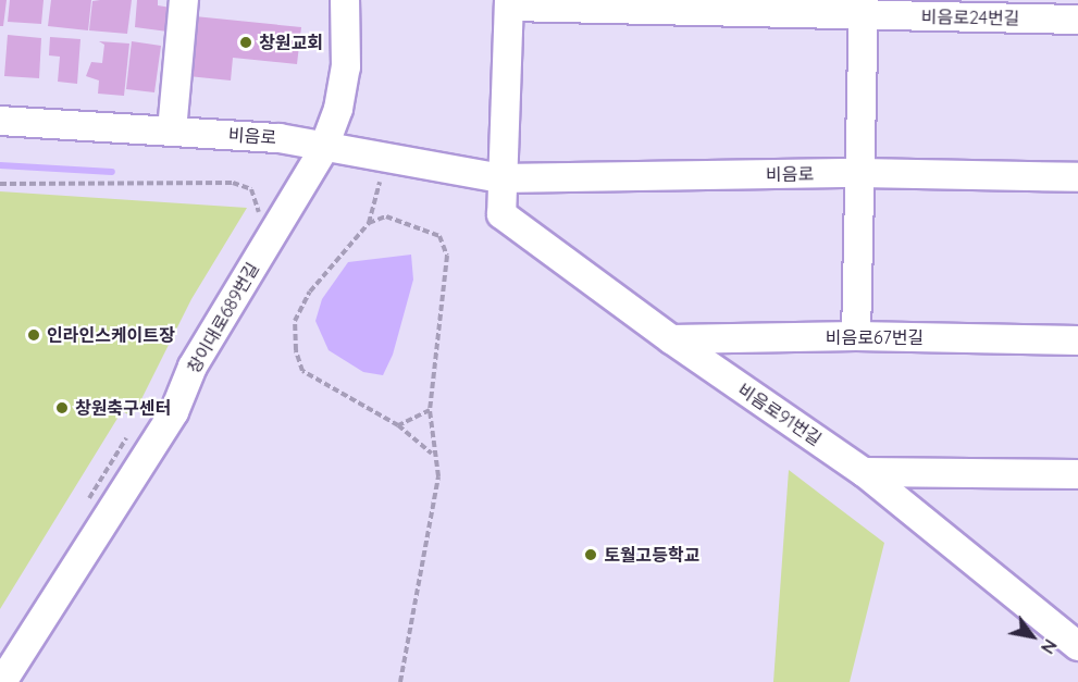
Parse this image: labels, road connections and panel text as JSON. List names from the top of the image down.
{
  "streets": {
    "street": [
      "비음로24번길",
      "비음로",
      "창이대로689번길",
      "비음로67번길",
      "비음로91번길"
    ]
  },
  "crossings": [
    ["비음로", "창이대로689번길"],
    ["비음로", "비음로91번길"],
    ["비음로67번길", "비음로91번길"]
  ],
  "places": [
    "창원교회",
    "인라인스케이트장",
    "창원축구센터",
    "토월고등학교"
  ],
  "north": "bottom right"
}
